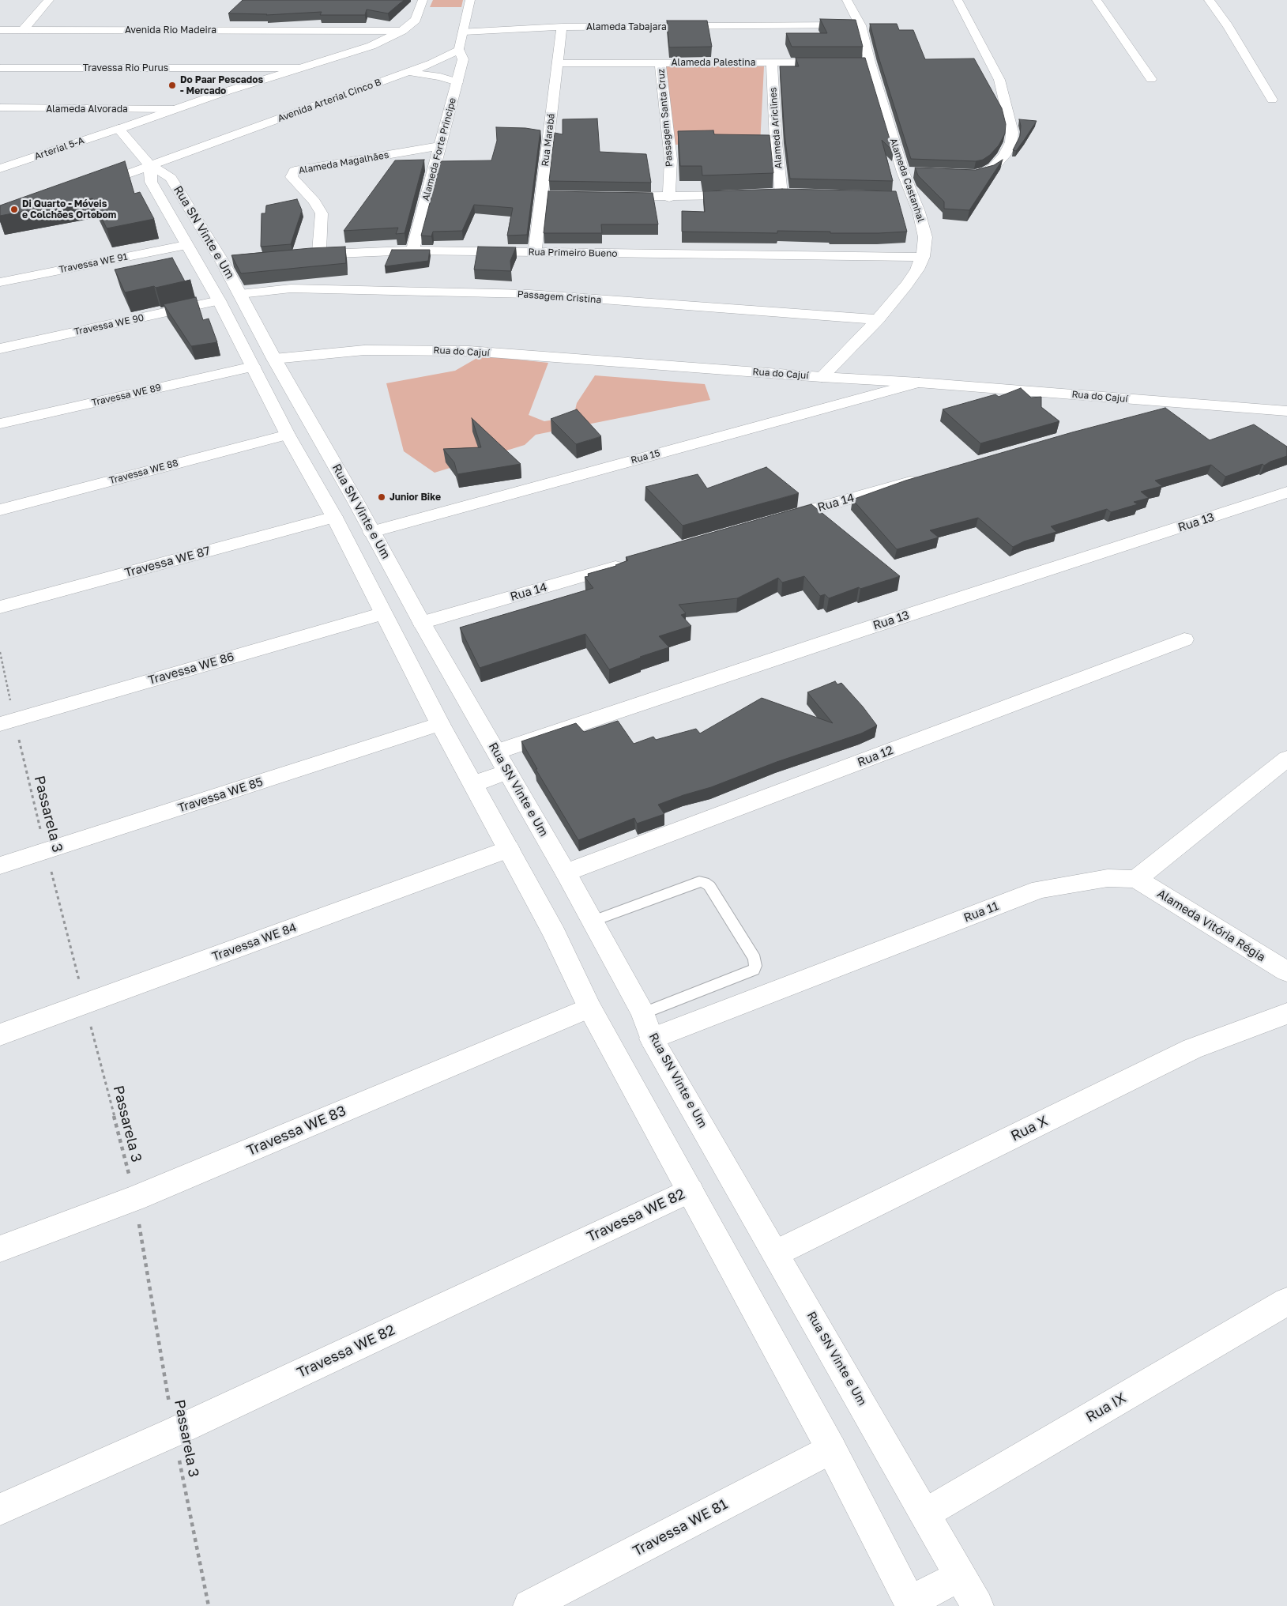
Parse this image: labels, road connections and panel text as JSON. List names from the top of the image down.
{
  "streets": {
    "street": [
      "Alameda Tabajara",
      "Avenida Rio Madeira",
      "Alameda Palestina",
      "Travessa Rio Purus",
      "Avenida Arterial Cinco B",
      "Alameda Alvorada",
      "Passagem Santa Cruz",
      "Alameda Ariclines",
      "Rua Marabá",
      "Arterial 5-A",
      "Alameda Forte Principe",
      "Alameda Magalhães",
      "Alameda Castanhal",
      "Rua SN Vinte e Um",
      "Rua Primeiro Bueno",
      "Travessa WE 91",
      "Passagem Cristina",
      "Travessa WE 90",
      "Rua do Cajuí",
      "Travessa WE 89",
      "Rua 15",
      "Travessa WE 88",
      "Rua 14",
      "Rua 13",
      "Travessa WE 87",
      "Travessa WE 86",
      "Rua 12",
      "Travessa WE 85",
      "Rua 11",
      "Alameda Vitória Régia",
      "Travessa WE 84",
      "Rua X",
      "Travessa WE 83",
      "Travessa WE 82",
      "Rua IX",
      "Travessa WE 81"
    ],
    "path": ["Passarela 3"]
  },
  "crossings": [
    ["Alameda Tabajara", "Rua Marabá"],
    ["Alameda Tabajara", "Alameda Castanhal"],
    ["Avenida Rio Madeira", "Arterial 5-A"],
    ["Alameda Palestina", "Passagem Santa Cruz"],
    ["Alameda Palestina", "Alameda Ariclines"],
    ["Alameda Palestina", "Rua Marabá"],
    ["Travessa Rio Purus", "Arterial 5-A"],
    ["Avenida Arterial Cinco B", "Alameda Forte Principe"],
    ["Avenida Arterial Cinco B", "Rua SN Vinte e Um"],
    ["Alameda Alvorada", "Arterial 5-A"],
    ["Rua Marabá", "Rua Primeiro Bueno"],
    ["Alameda Forte Principe", "Alameda Magalhães"],
    ["Alameda Forte Principe", "Rua Primeiro Bueno"],
    ["Alameda Magalhães", "Rua Primeiro Bueno"],
    ["Alameda Castanhal", "Rua Primeiro Bueno"],
    ["Alameda Castanhal", "Passagem Cristina"],
    ["Alameda Castanhal", "Rua do Cajuí"],
    ["Rua SN Vinte e Um", "Travessa WE 91"],
    ["Rua SN Vinte e Um", "Passagem Cristina"],
    ["Rua SN Vinte e Um", "Travessa WE 90"],
    ["Rua SN Vinte e Um", "Rua do Cajuí"],
    ["Rua SN Vinte e Um", "Travessa WE 89"],
    ["Rua SN Vinte e Um", "Rua 15"],
    ["Rua SN Vinte e Um", "Travessa WE 88"],
    ["Rua SN Vinte e Um", "Rua 14"],
    ["Rua SN Vinte e Um", "Rua 13"],
    ["Rua SN Vinte e Um", "Travessa WE 87"],
    ["Rua SN Vinte e Um", "Travessa WE 86"],
    ["Rua SN Vinte e Um", "Rua 12"],
    ["Rua SN Vinte e Um", "Travessa WE 85"],
    ["Rua SN Vinte e Um", "Rua 11"],
    ["Rua SN Vinte e Um", "Travessa WE 84"],
    ["Rua SN Vinte e Um", "Rua X"],
    ["Rua SN Vinte e Um", "Travessa WE 83"],
    ["Rua SN Vinte e Um", "Travessa WE 82"],
    ["Rua SN Vinte e Um", "Rua IX"],
    ["Rua SN Vinte e Um", "Travessa WE 81"],
    ["Rua do Cajuí", "Rua 15"],
    ["Travessa WE 86", "Passarela 3"],
    ["Travessa WE 85", "Passarela 3"],
    ["Passarela 3", "Travessa WE 84"],
    ["Passarela 3", "Travessa WE 83"],
    ["Passarela 3", "Travessa WE 82"],
    ["Rua 11", "Alameda Vitória Régia"]
  ],
  "places": ["Do Paar Pescados - Mercado", "Di Quarto - Móveis e Colchões Ortobom", "Junior Bike"]
}
